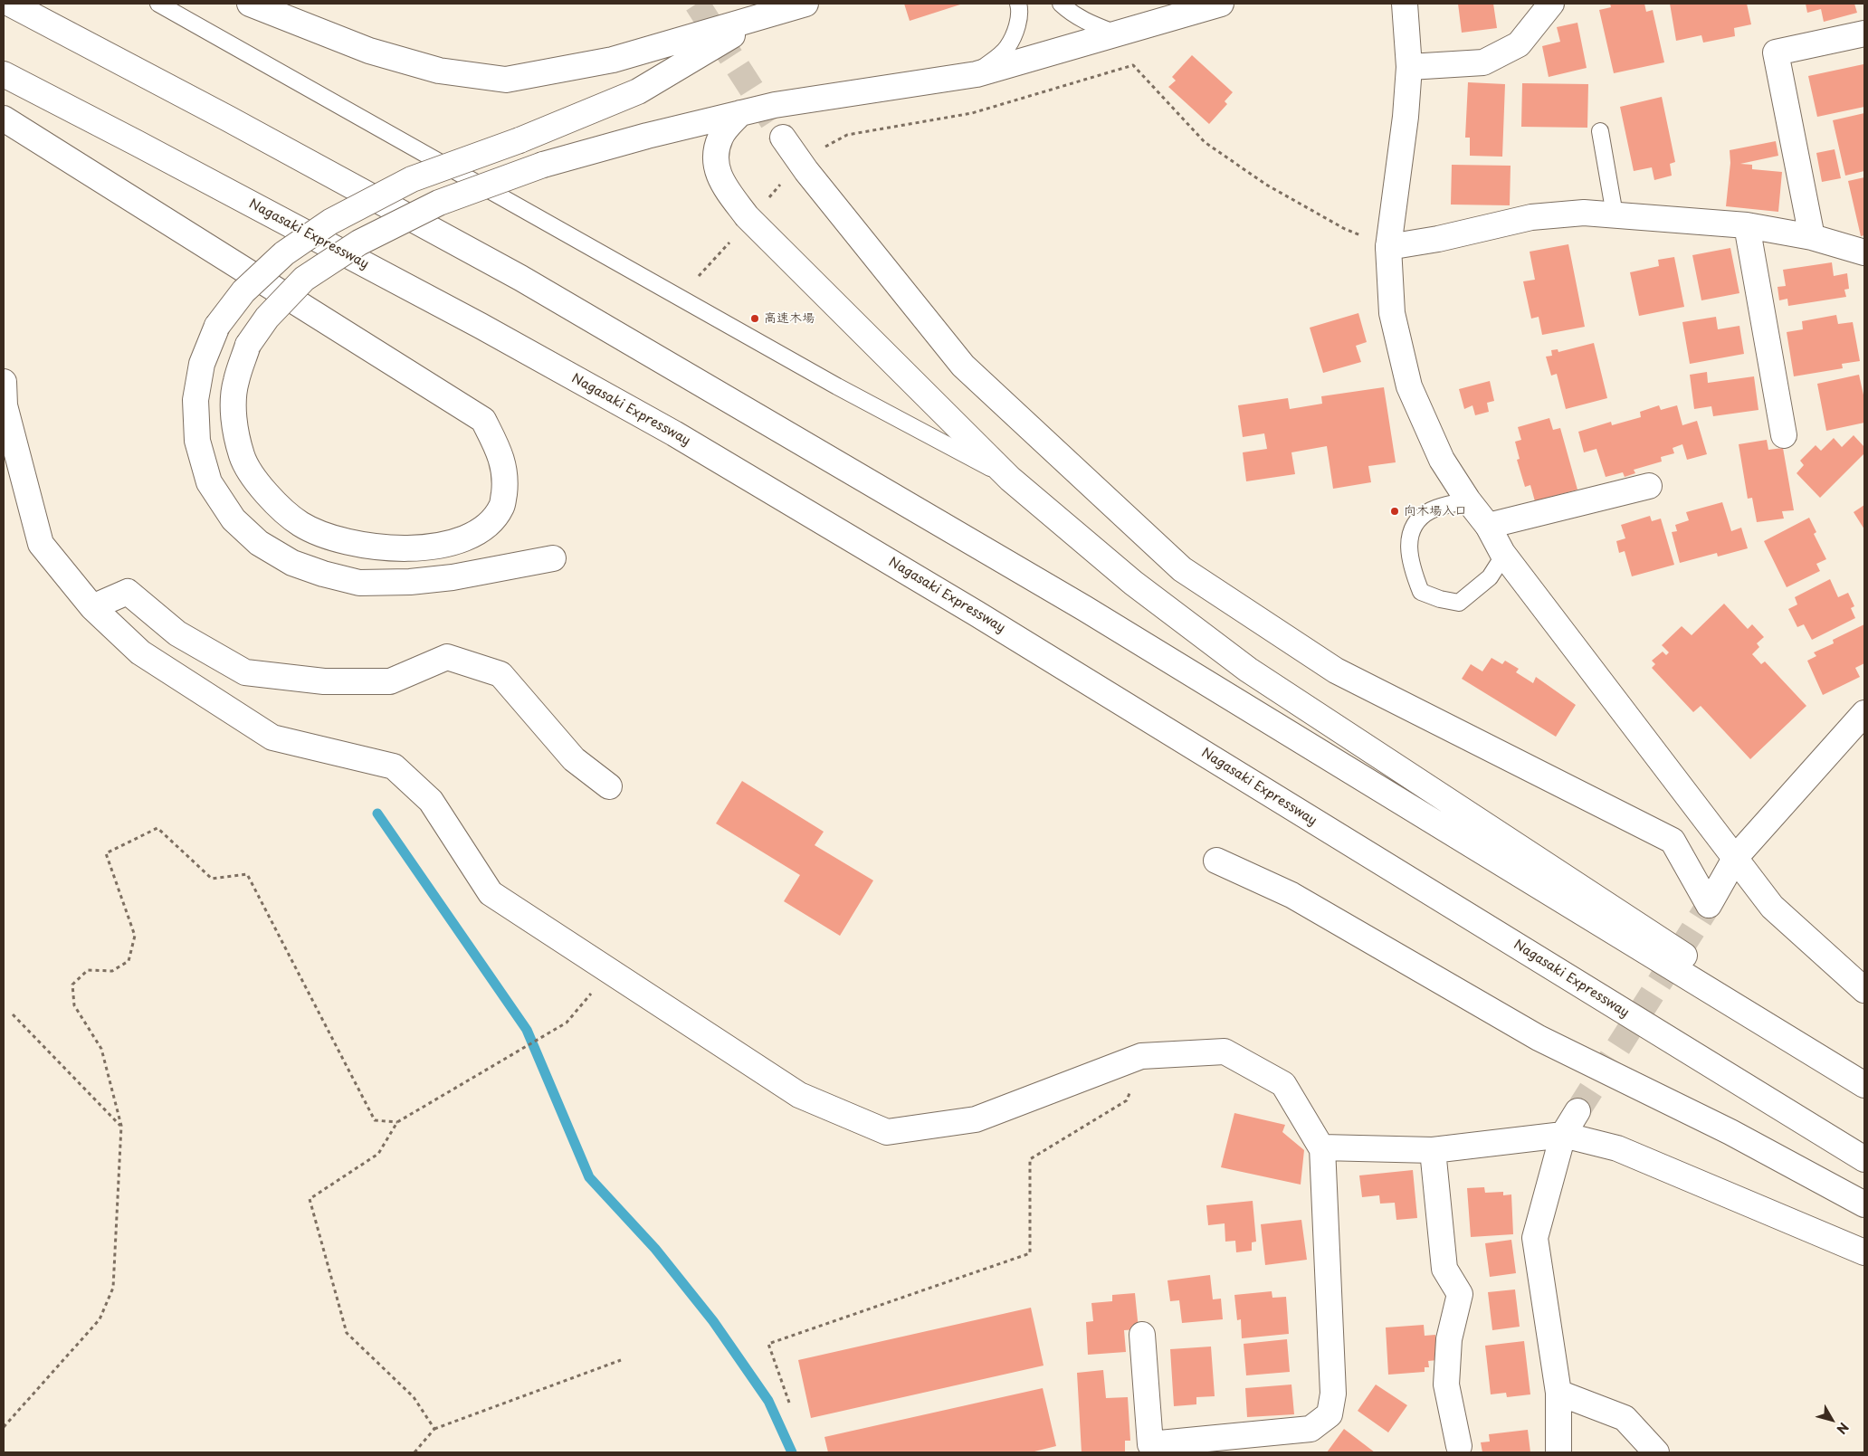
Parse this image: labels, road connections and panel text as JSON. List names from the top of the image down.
{
  "streets": {
    "main road": ["Nagasaki Expressway"]
  },
  "places": ["高速木場", "向木場入口"],
  "north": "bottom right"
}
